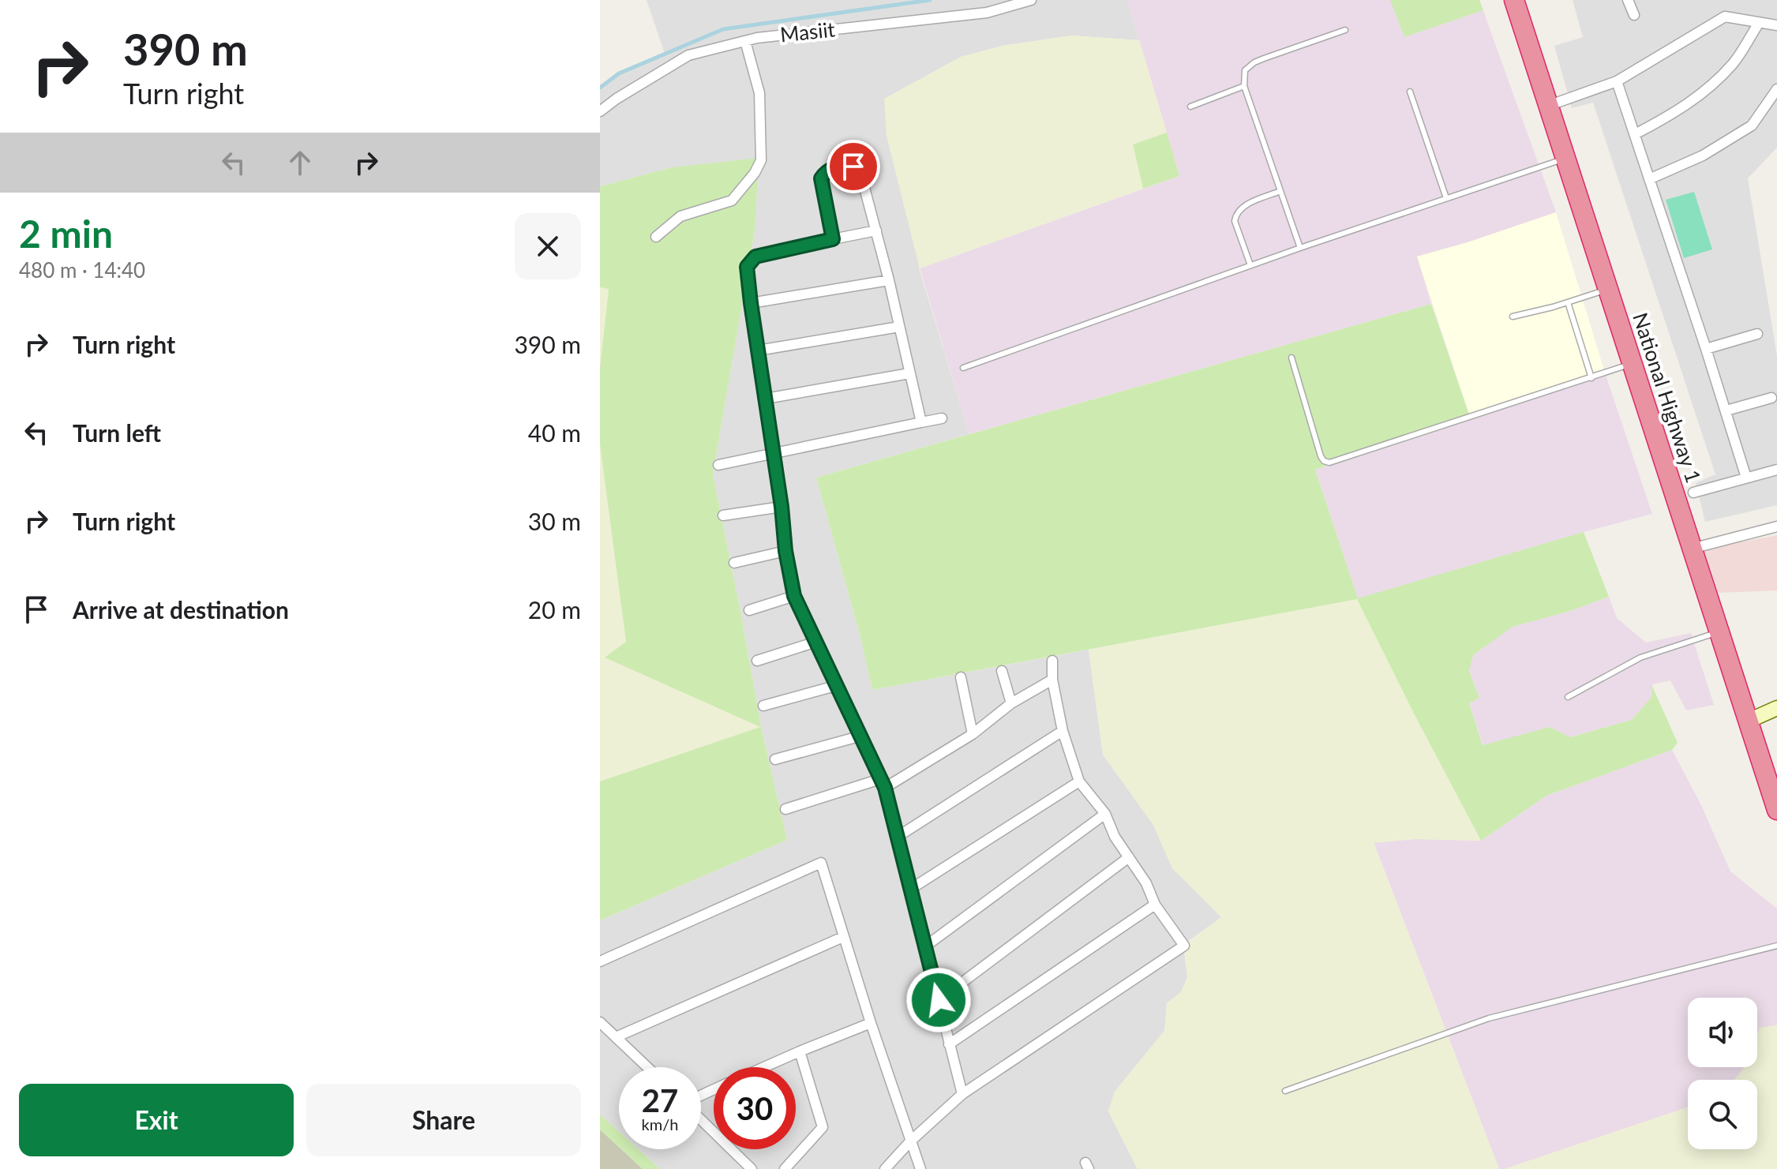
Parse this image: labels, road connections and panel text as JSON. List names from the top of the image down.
{
  "streets": {
    "highway": ["National Highway 1"],
    "street": ["Masiit"]
  },
  "page": {
    "turn": ["390 m", "Turn right"],
    "heading": ["2 min", "480 m · 14:40"],
    "list": [
      {
        "name": "Turn right",
        "value": "390 m"
      },
      {
        "name": "Turn left",
        "value": "40 m"
      },
      {
        "name": "Turn right",
        "value": "30 m"
      },
      {
        "name": "Arrive at destination",
        "value": "20 m"
      }
    ],
    "speed": "27 km/h",
    "limit": "30",
    "buttons": ["Exit", "Share"]
  }
}
